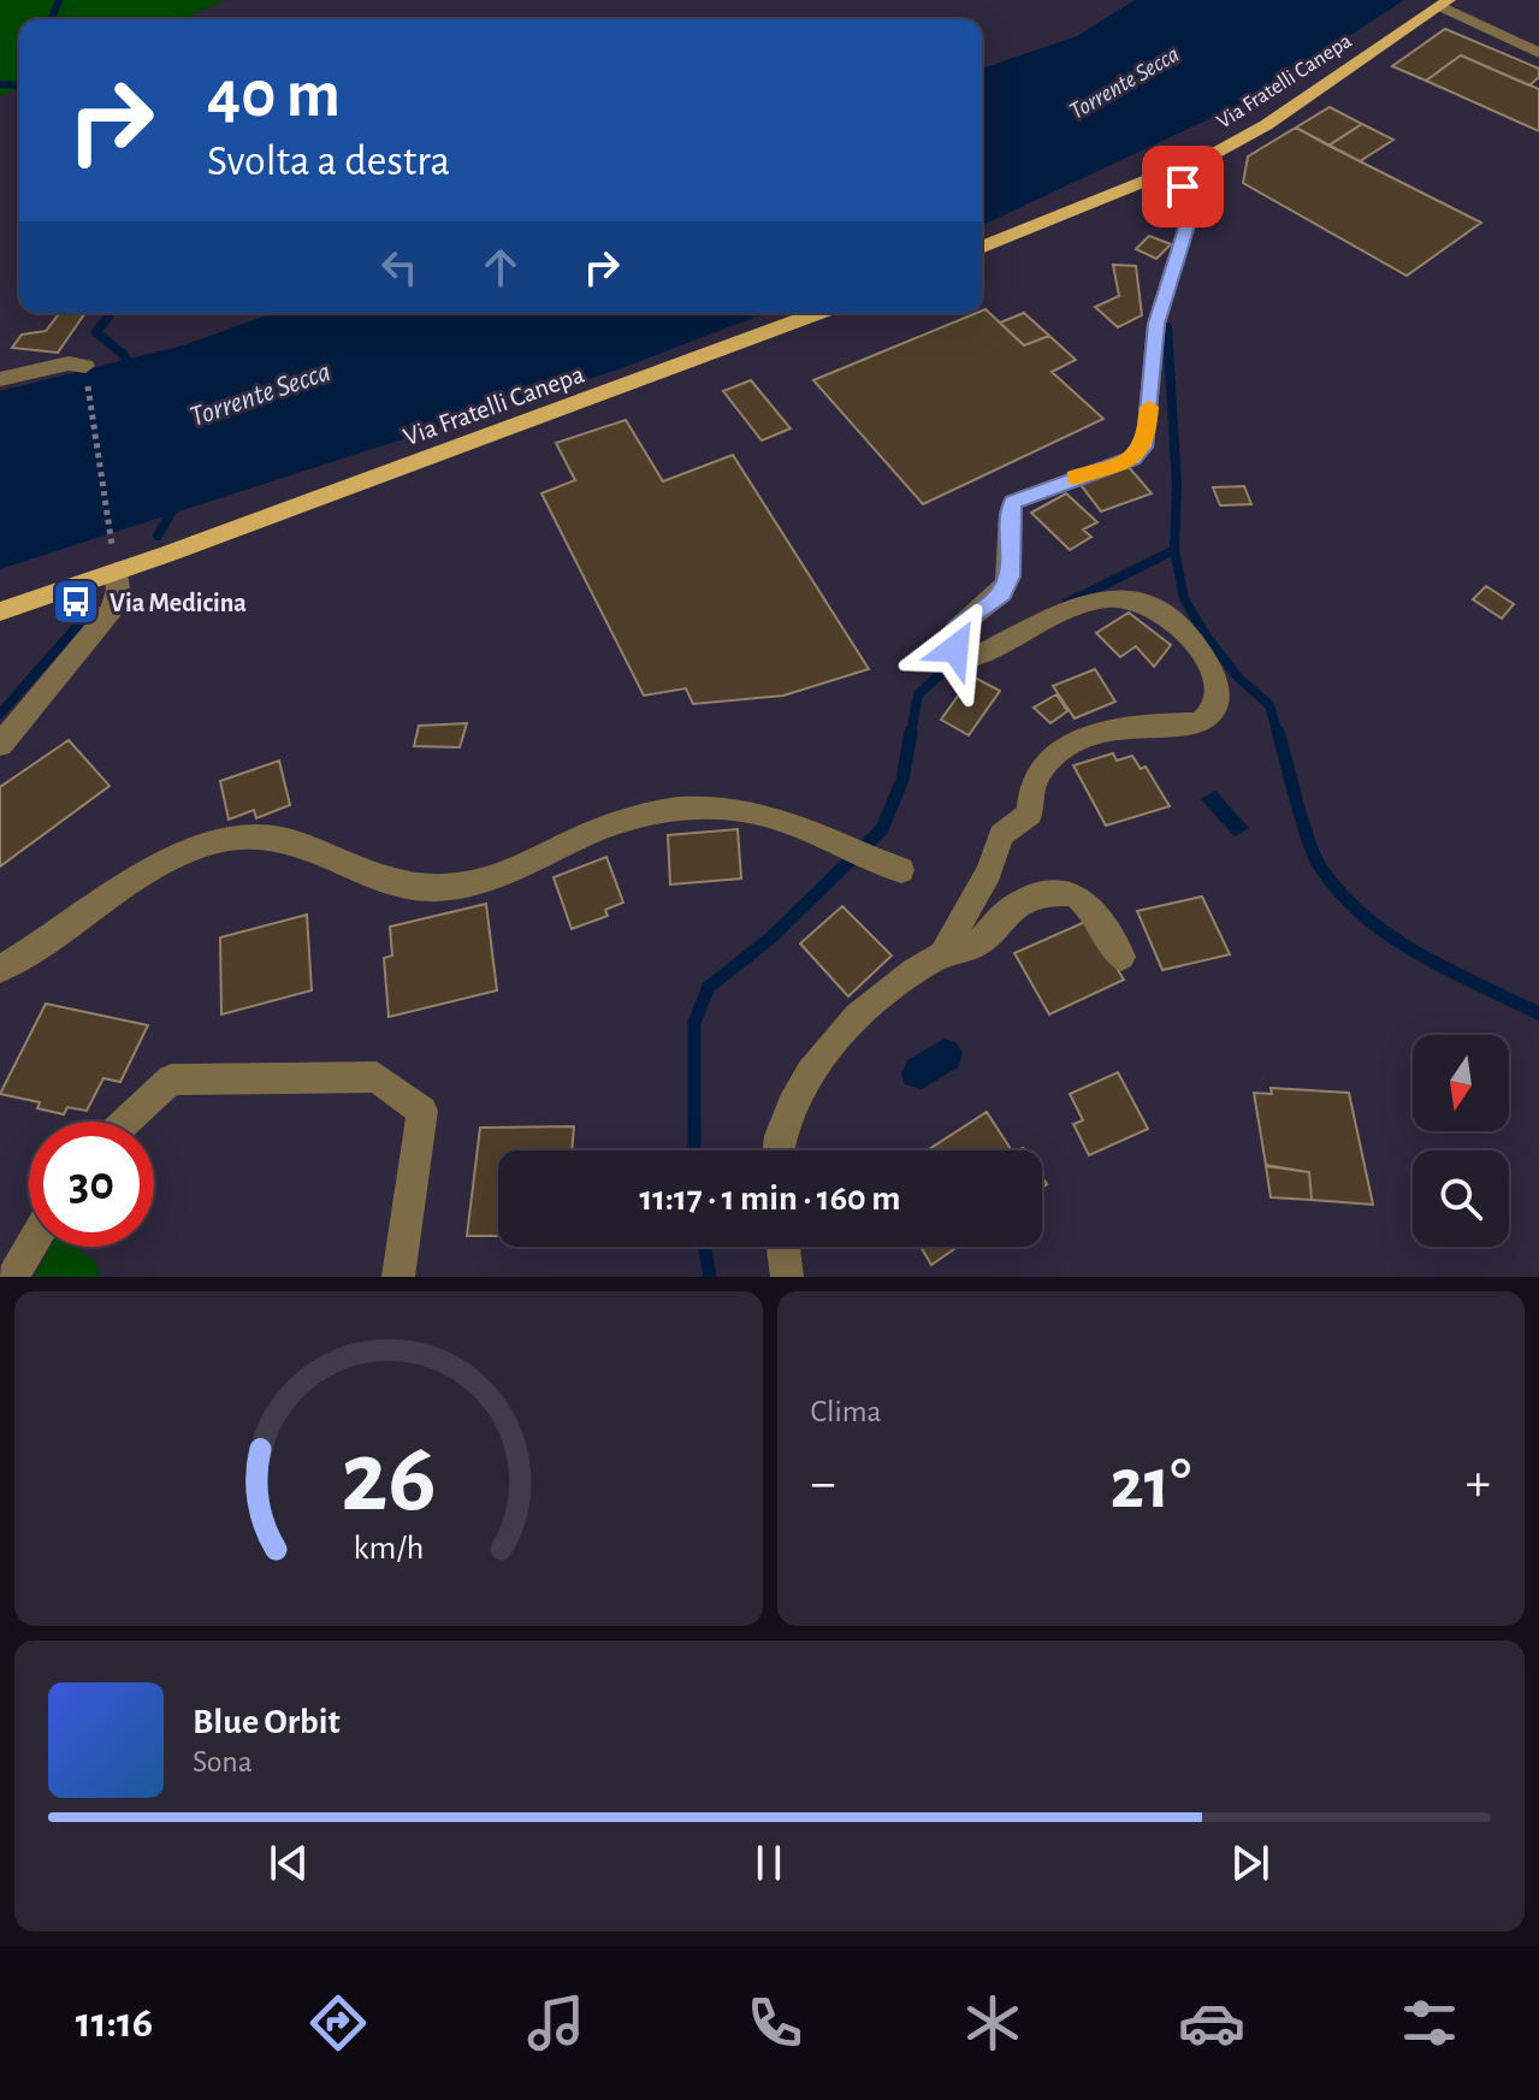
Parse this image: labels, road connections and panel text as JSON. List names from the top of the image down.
{
  "streets": {
    "main road": ["Via Fratelli Canepa"]
  },
  "water": ["Torrente Secca"],
  "places": {
    "bus stop": ["Via Medicina"]
  },
  "north": "bottom",
  "page": {
    "turn": ["40 m", "Svolta a destra"],
    "limit": "30",
    "trip": "11:17 · 1 min · 160 m",
    "tile": "Clima",
    "heat": ["−", "21°", "+"],
    "song": ["Blue Orbit", "Sona"],
    "tabs": "11:16",
    "gauge": ["26", "km/h"]
  }
}
